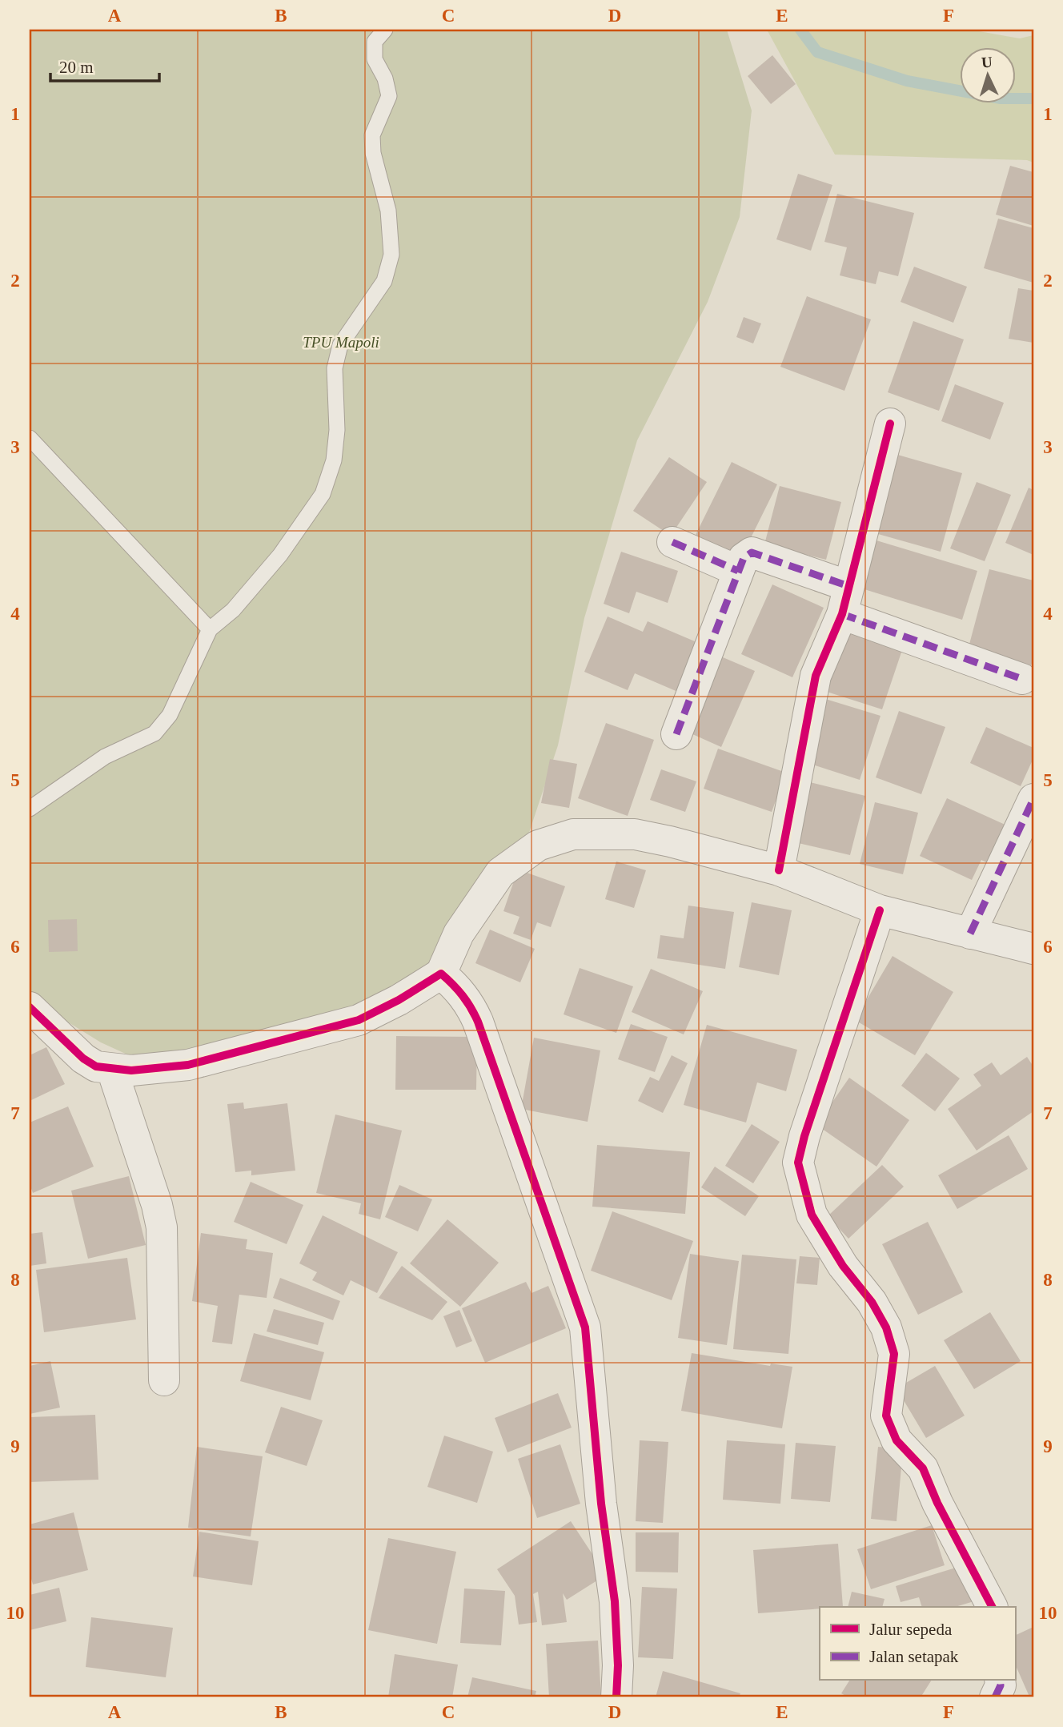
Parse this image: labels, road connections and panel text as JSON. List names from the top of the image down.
{
  "parks": ["TPU Mapoli"],
  "legend": ["Jalur sepeda", "Jalan setapak"],
  "scale_bar": "20 m",
  "north": "top",
  "grid": {
    "columns": [
      "A",
      "B",
      "C",
      "D",
      "E",
      "F"
    ],
    "rows": [
      "1",
      "2",
      "3",
      "4",
      "5",
      "6",
      "7",
      "8",
      "9",
      "10"
    ]
  }
}
